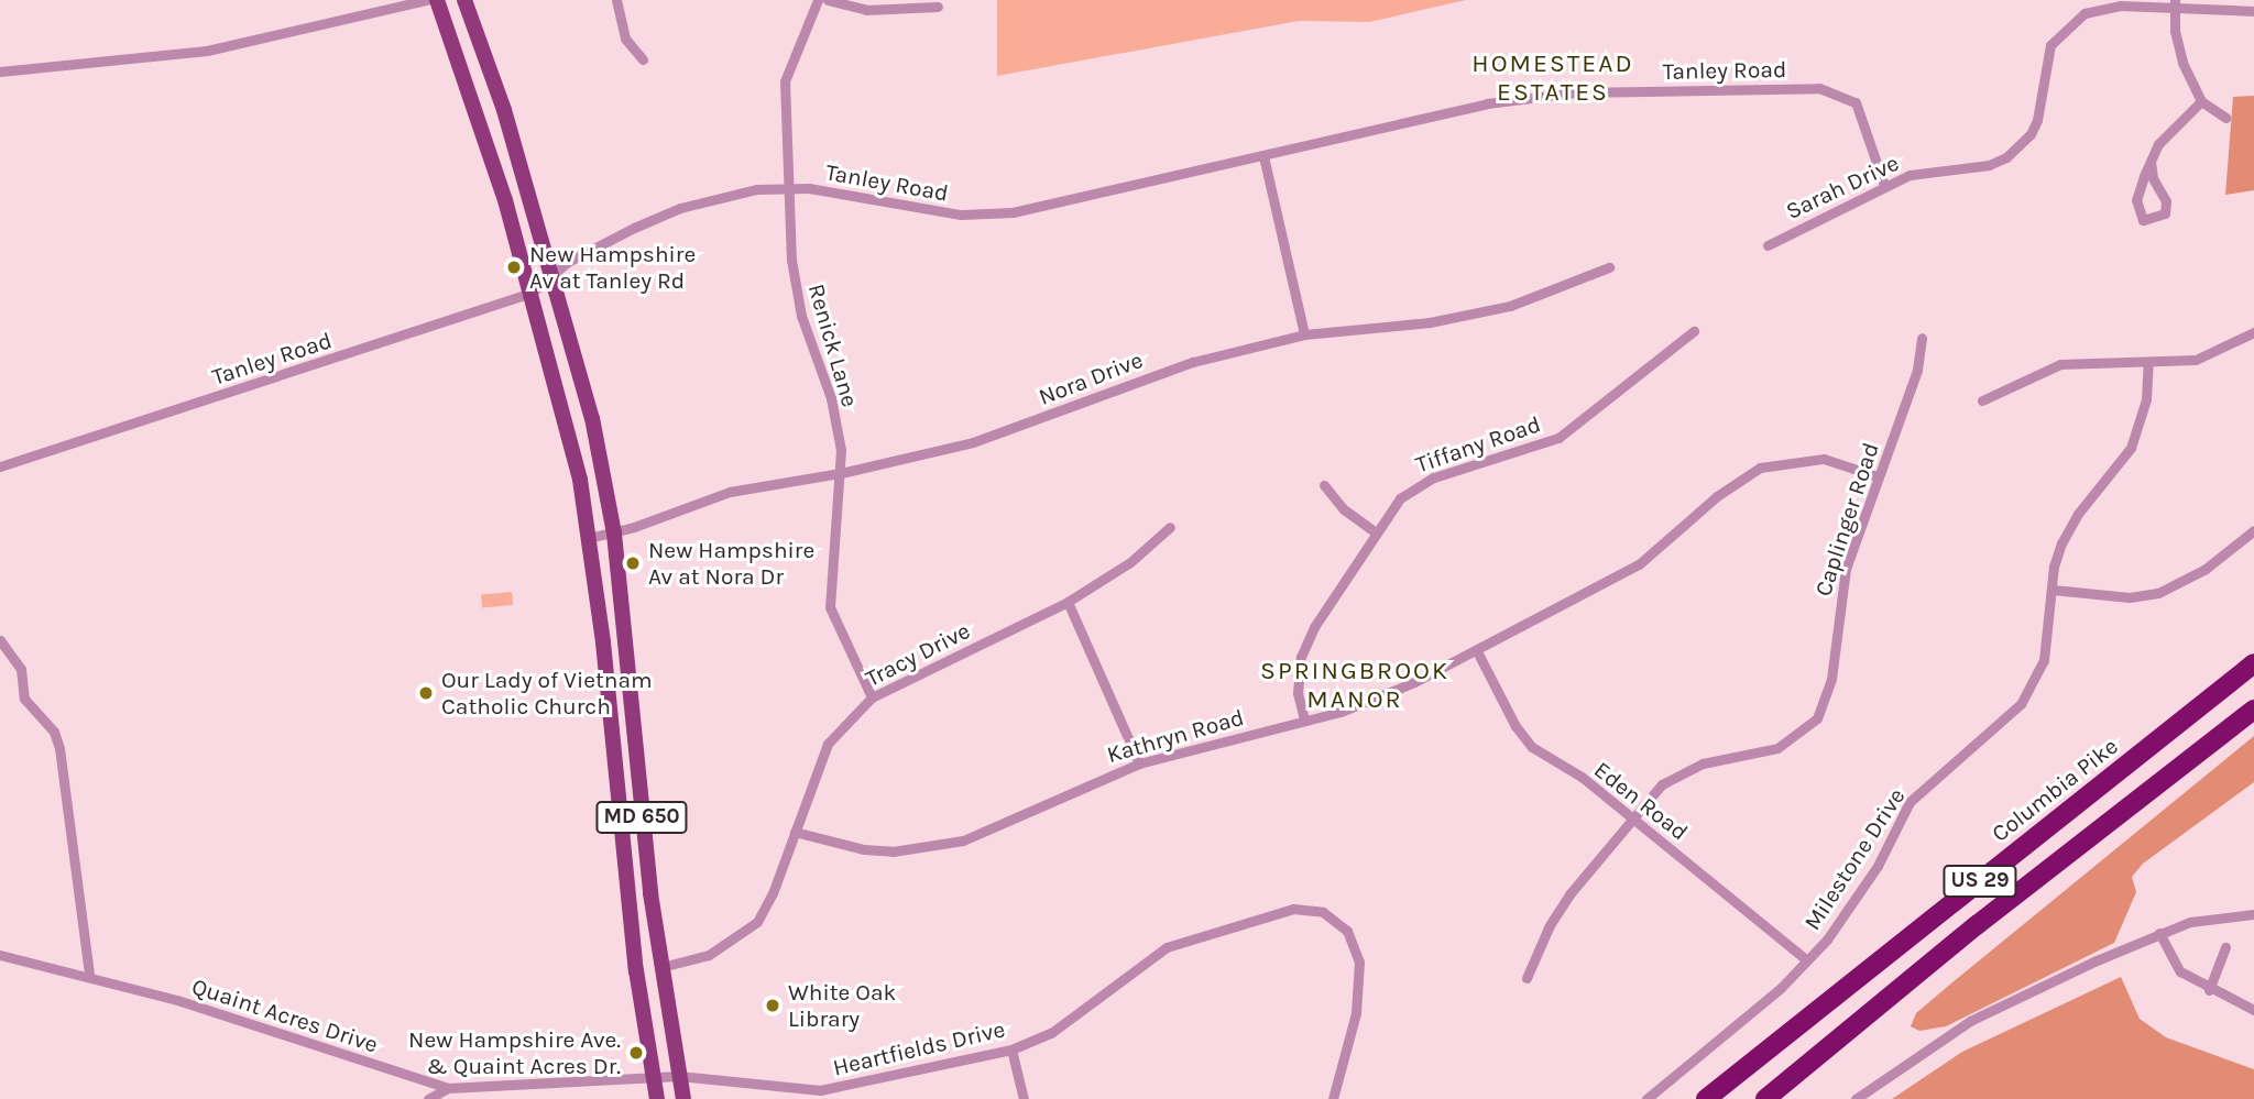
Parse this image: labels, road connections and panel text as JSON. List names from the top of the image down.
{
  "streets": {
    "highway": ["Columbia Pike", "US 29"],
    "main road": ["MD 650"],
    "street": [
      "Tanley Road",
      "Sarah Drive",
      "Renick Lane",
      "Nora Drive",
      "Tiffany Road",
      "Caplinger Road",
      "Tracy Drive",
      "Kathryn Road",
      "Eden Road",
      "Milestone Drive",
      "Quaint Acres Drive",
      "Heartfields Drive"
    ]
  },
  "crossings": [
    ["Tanley Road", "Sarah Drive"],
    ["Tanley Road", "Renick Lane"],
    ["Tanley Road", "MD 650"],
    ["Renick Lane", "Nora Drive"],
    ["Renick Lane", "Tracy Drive"],
    ["Nora Drive", "MD 650"],
    ["Tiffany Road", "Kathryn Road"],
    ["Caplinger Road", "Kathryn Road"],
    ["Caplinger Road", "Eden Road"],
    ["Tracy Drive", "Kathryn Road"],
    ["Tracy Drive", "MD 650"],
    ["Kathryn Road", "Eden Road"],
    ["Eden Road", "Milestone Drive"],
    ["MD 650", "Quaint Acres Drive"],
    ["MD 650", "Heartfields Drive"],
    ["Quaint Acres Drive", "Heartfields Drive"]
  ],
  "districts": ["HOMESTEAD ESTATES", "SPRINGBROOK MANOR"],
  "places": [
    "New Hampshire Av at Tanley Rd",
    "New Hampshire Av at Nora Dr",
    "Our Lady of Vietnam Catholic Church",
    "White Oak Library",
    "New Hampshire Ave. & Quaint Acres Dr."
  ]
}
